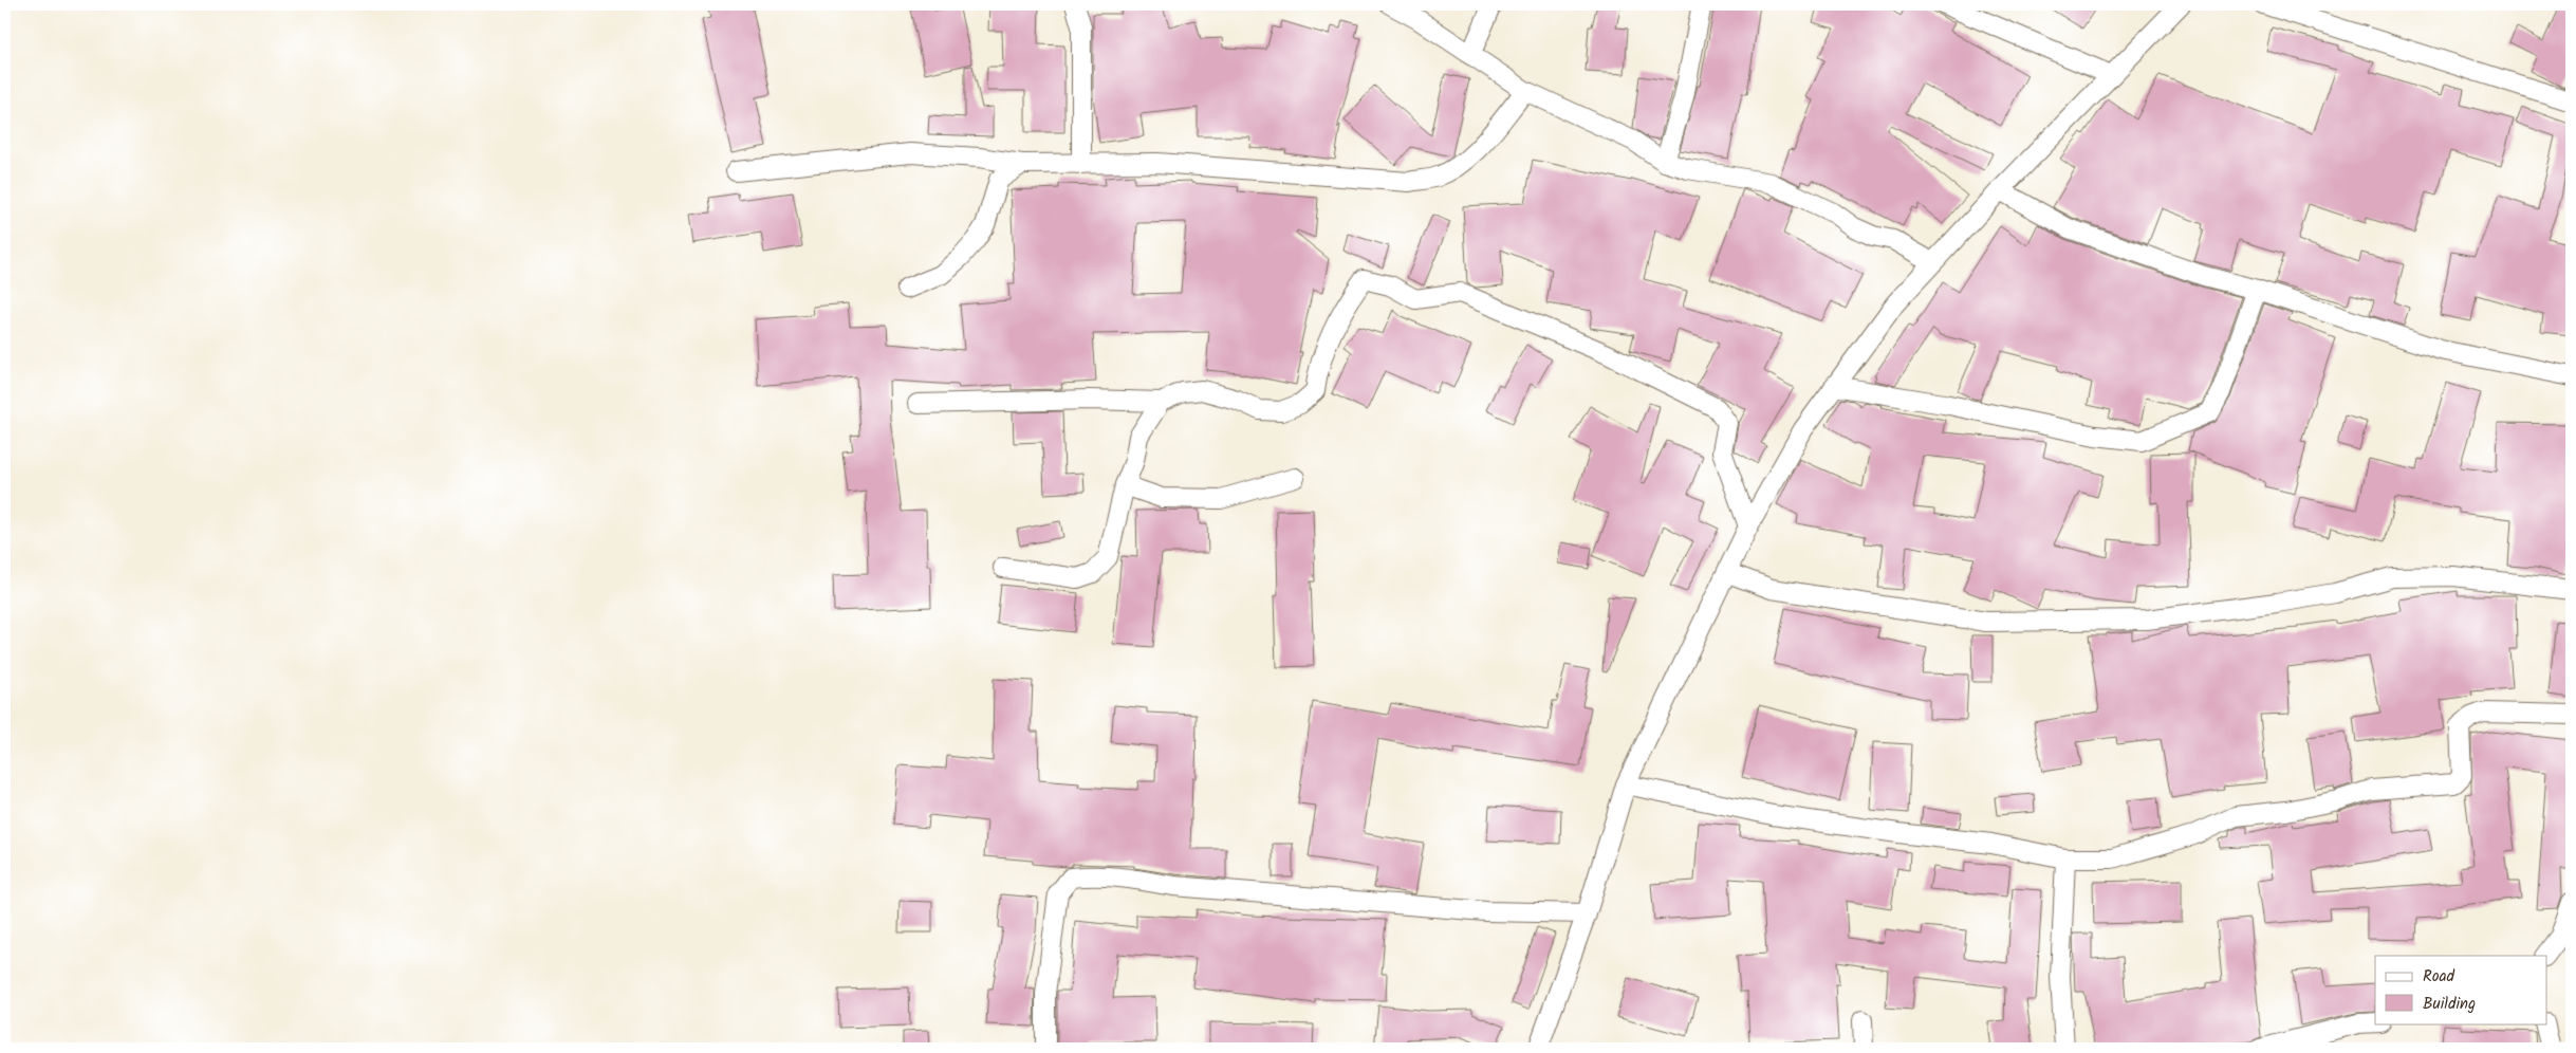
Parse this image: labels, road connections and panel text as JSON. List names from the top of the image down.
{
  "legend": ["Road", "Building"]
}
